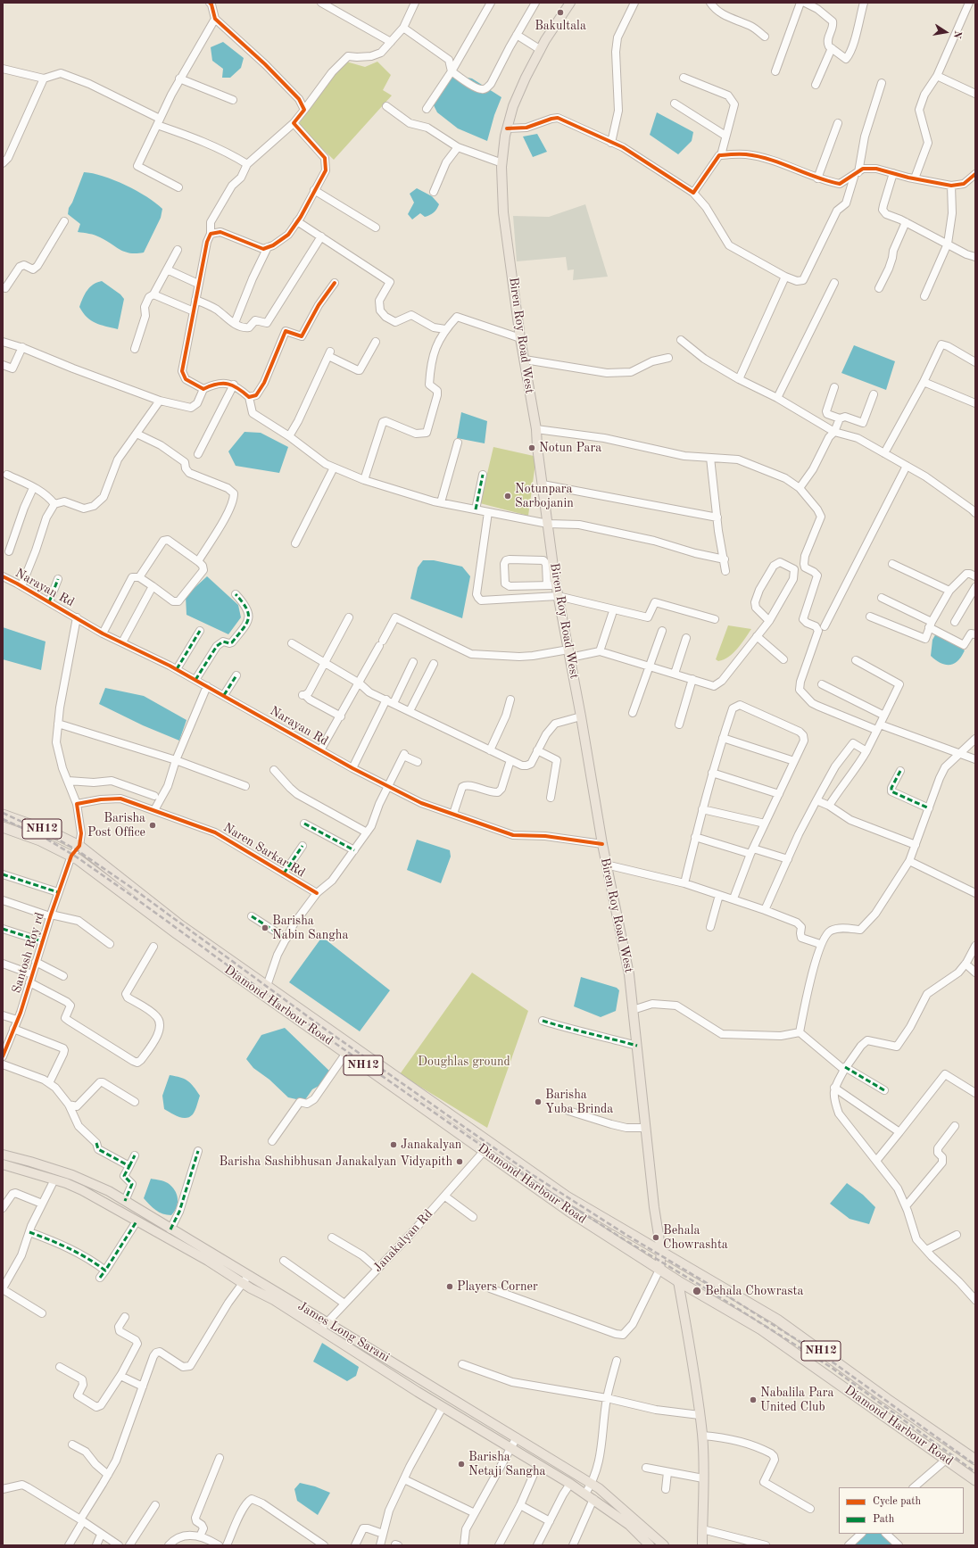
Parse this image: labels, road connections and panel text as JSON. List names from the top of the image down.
{
  "streets": {
    "highway": ["NH12", "Diamond Harbour Road"],
    "main road": ["Biren Roy Road West", "James Long Sarani"],
    "street": [
      "Narayan Rd",
      "Naren Sarkar Rd",
      "Santosh Roy rd",
      "Janakalyan Rd"
    ]
  },
  "crossings": [
    ["Biren Roy Road West", "Narayan Rd"],
    ["Biren Roy Road West", "Diamond Harbour Road"],
    ["Santosh Roy rd", "Diamond Harbour Road"],
    ["Diamond Harbour Road", "Janakalyan Rd"],
    ["Janakalyan Rd", "James Long Sarani"]
  ],
  "parks": ["Doughlas ground"],
  "places": [
    "Bakultala",
    "Notun Para",
    "Notunpara Sarbojanin",
    "Barisha Post Office",
    "Barisha Nabin Sangha",
    "Barisha Yuba Brinda",
    "Janakalyan",
    "Barisha Sashibhusan Janakalyan Vidyapith",
    "Behala Chowrashta",
    "Players Corner",
    "Behala Chowrasta",
    "Nabalila Para United Club",
    "Barisha Netaji Sangha"
  ],
  "legend": ["Cycle path", "Path"],
  "north": "right"
}
